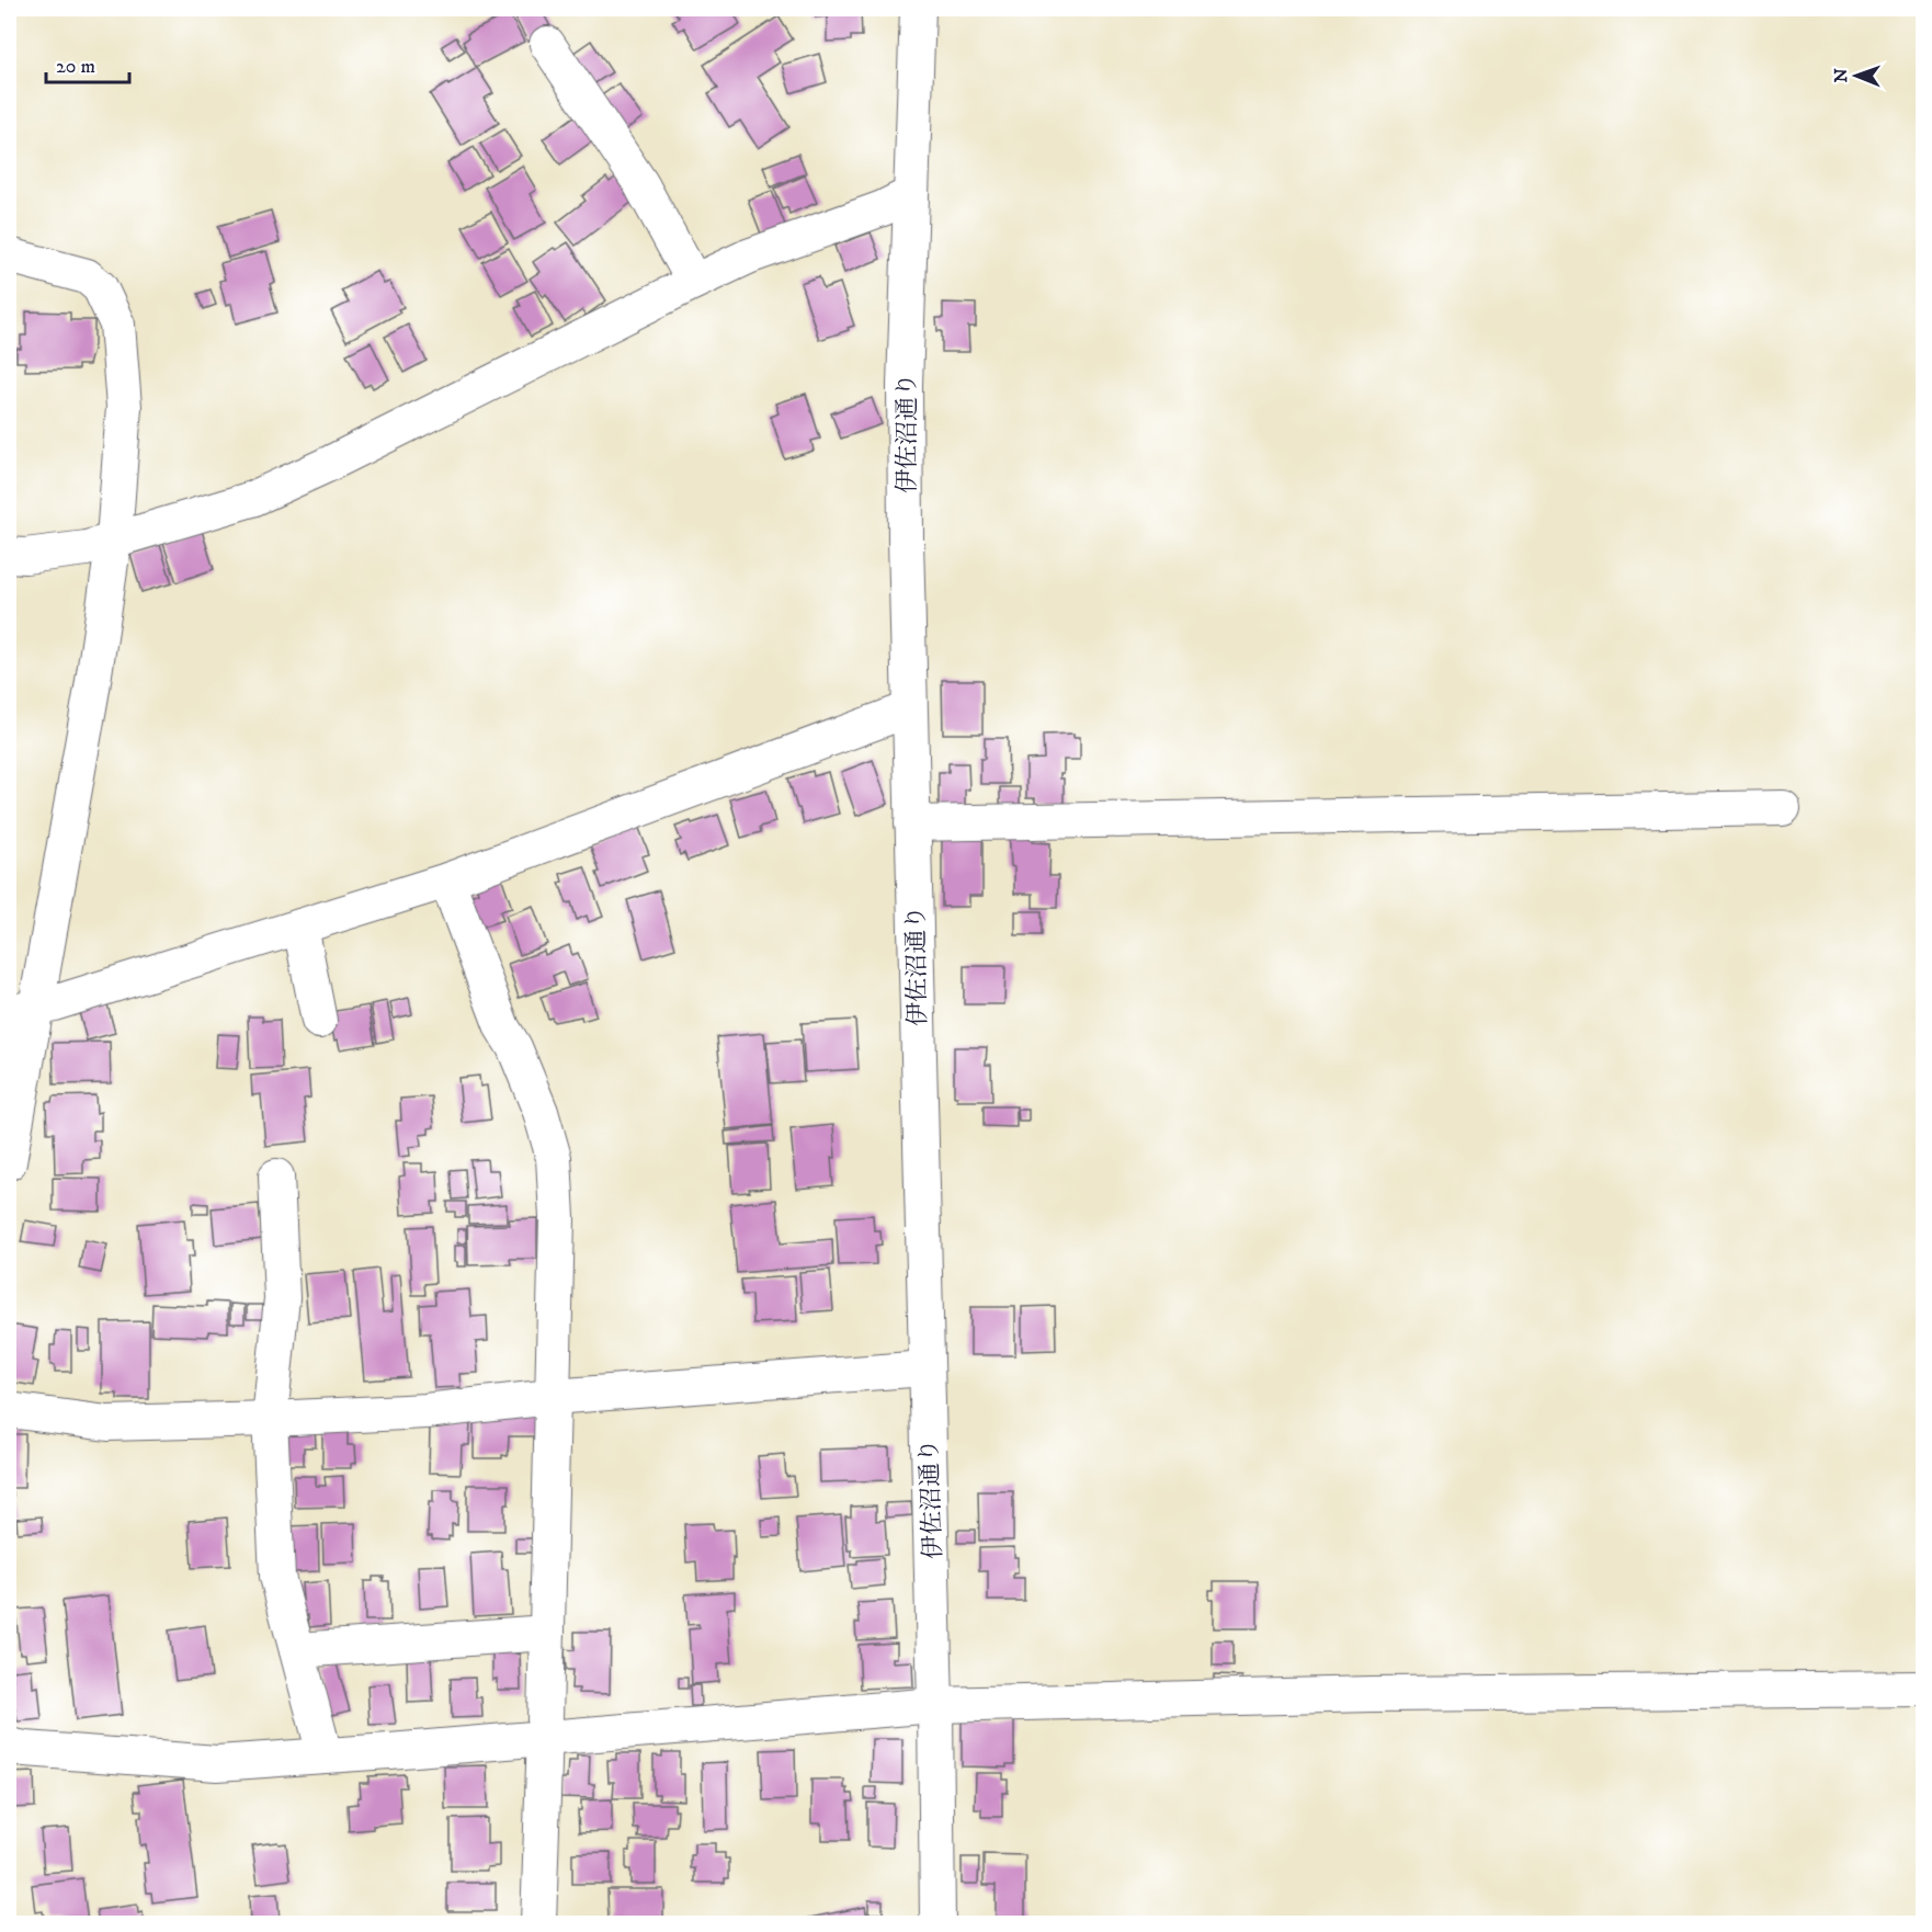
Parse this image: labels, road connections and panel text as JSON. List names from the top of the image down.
{
  "streets": {
    "street": ["伊佐沼通り"]
  },
  "scale_bar": "20 m",
  "north": "left"
}
